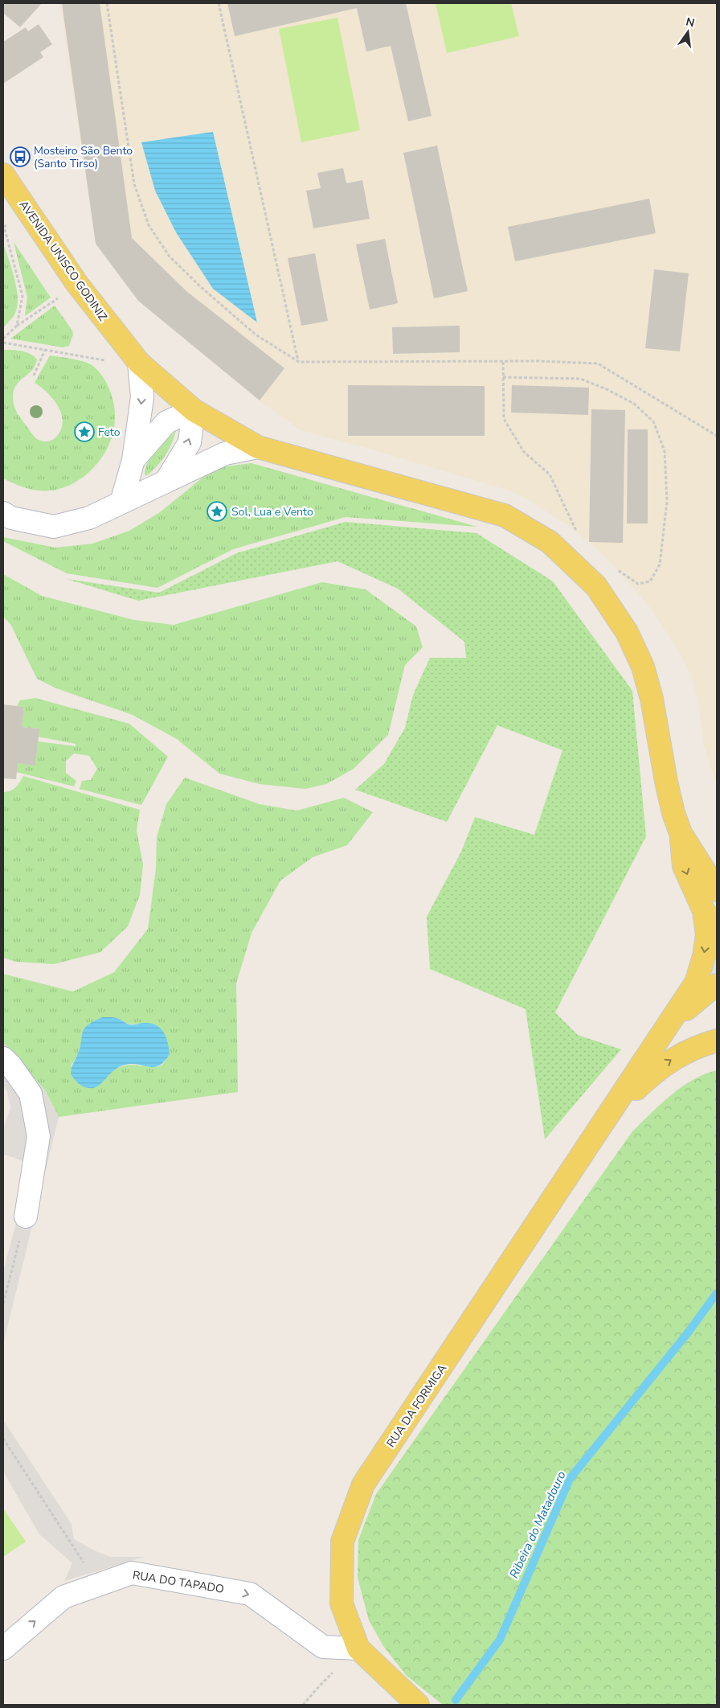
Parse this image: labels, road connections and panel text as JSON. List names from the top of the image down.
{
  "streets": {
    "main road": ["AVENIDA UNISCO GODINIZ", "RUA DA FORMIGA"],
    "street": ["RUA DO TAPADO"]
  },
  "crossings": [
    ["RUA DA FORMIGA", "RUA DO TAPADO"]
  ],
  "one_way": ["RUA DO TAPADO"],
  "water": ["Ribeira do Matadouro"],
  "places": {
    "bus stop": ["Mosteiro São Bento (Santo Tirso)"],
    "place": ["Feto", "Sol, Lua e Vento"]
  },
  "north": "top"
}
